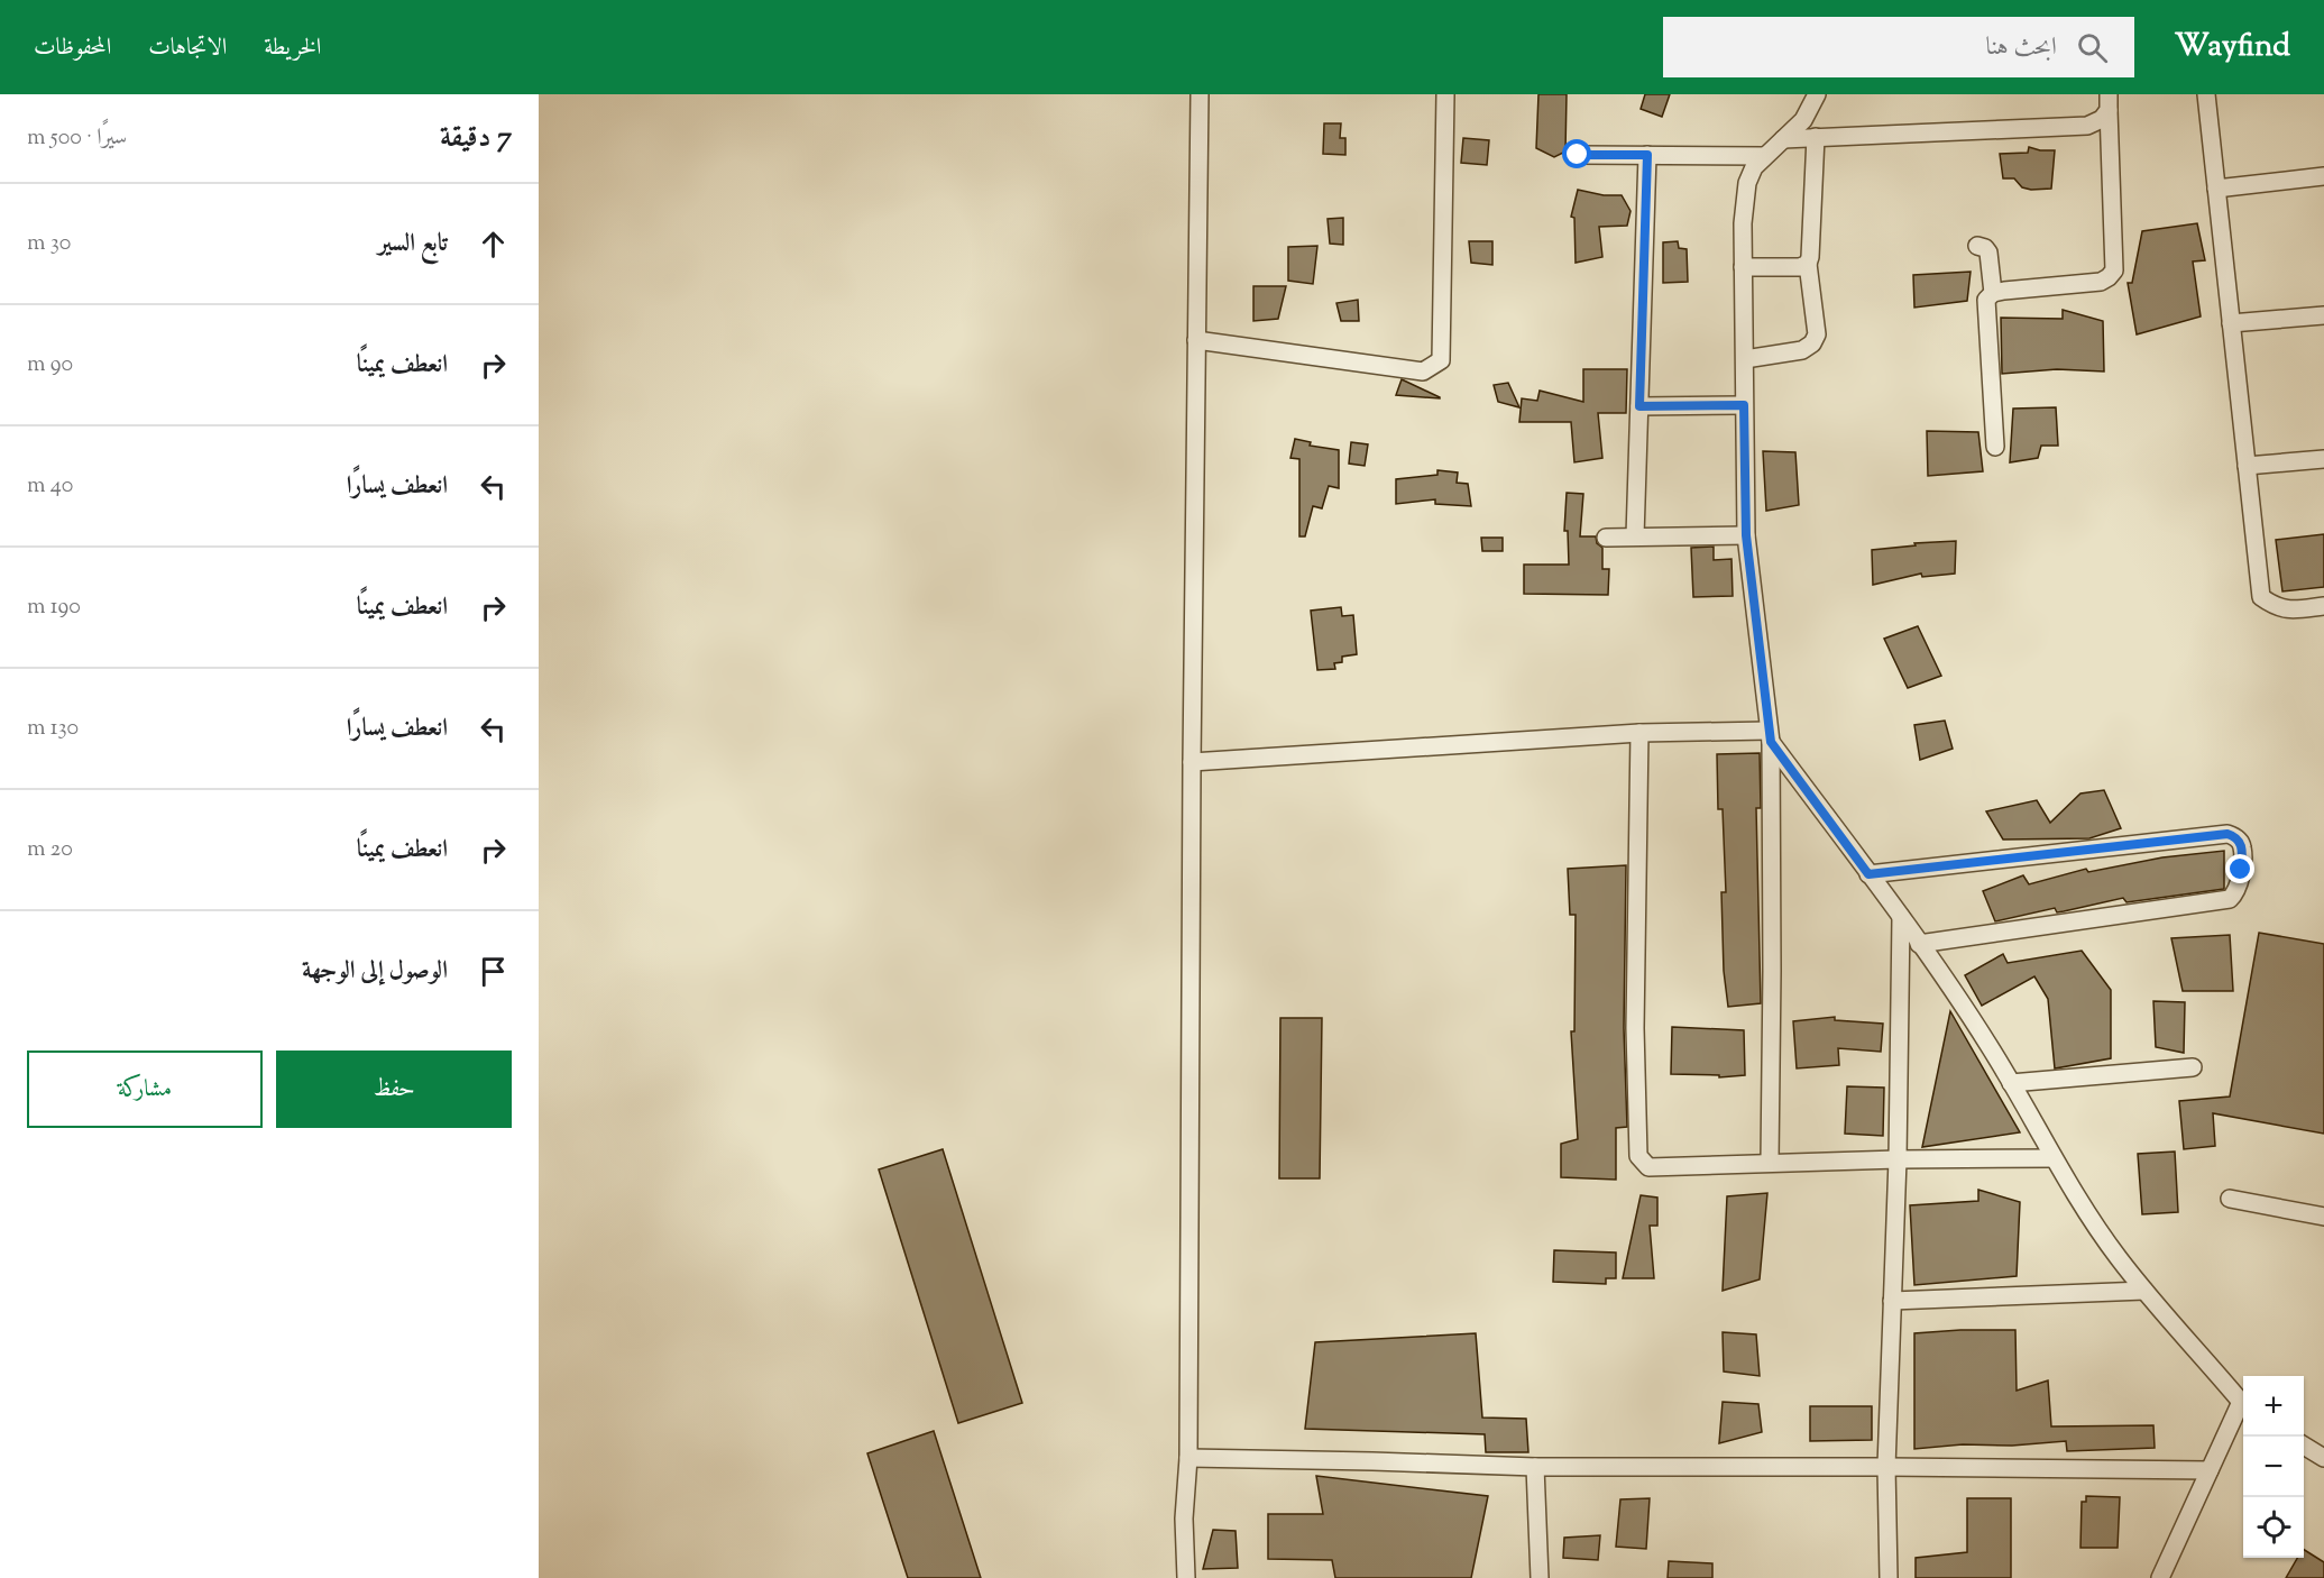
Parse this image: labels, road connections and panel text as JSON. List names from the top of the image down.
{
  "page": {
    "header": "Wayfind",
    "search": "ابحث هنا",
    "nav": ["الخريطة", "الاتجاهات", "المحفوظات"],
    "heading": ["7 دقيقة", "سيرًا · 500 m"],
    "list": [
      ["تابع السير", "30 m"],
      ["انعطف يمينًا", "90 m"],
      ["انعطف يسارًا", "40 m"],
      ["انعطف يمينًا", "190 m"],
      ["انعطف يسارًا", "130 m"],
      ["انعطف يمينًا", "20 m"],
      "الوصول إلى الوجهة"
    ],
    "buttons": ["حفظ", "مشاركة"],
    "map_buttons": ["+", "−"]
  }
}
